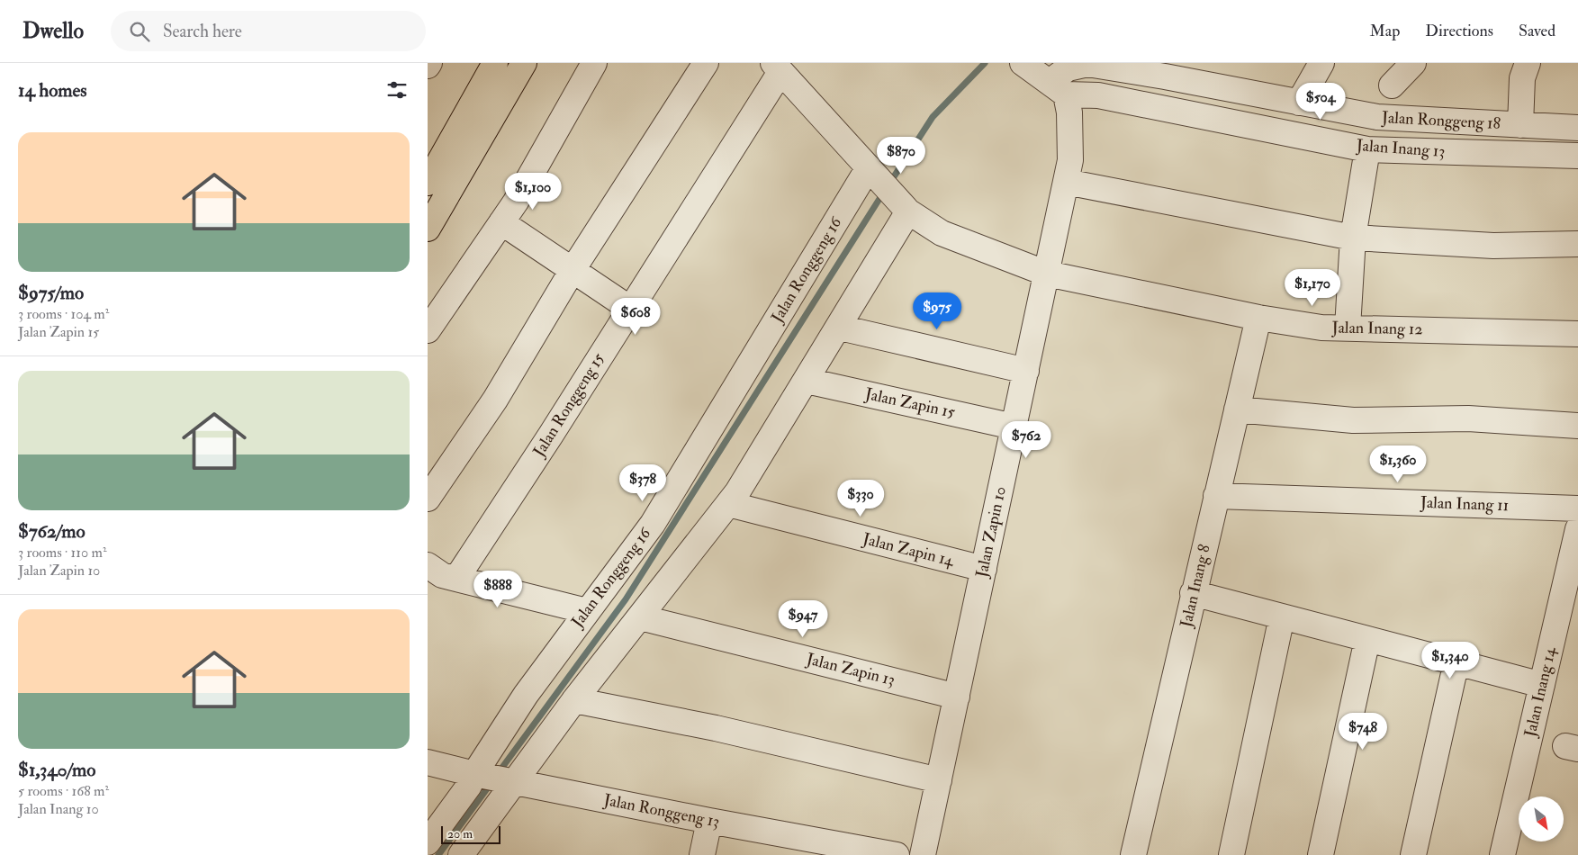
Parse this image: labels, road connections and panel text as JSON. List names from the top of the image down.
{
  "streets": {
    "street": [
      "Jalan Ronggeng 18",
      "Jalan Inang 13",
      "Jalan Ronggeng 16",
      "Jalan Inang 12",
      "Jalan Zapin 15",
      "Jalan Ronggeng 15",
      "Jalan Inang 11",
      "Jalan Zapin 10",
      "Jalan Zapin 14",
      "Jalan Inang 8",
      "Jalan Zapin 13",
      "Jalan Inang 14",
      "Jalan Ronggeng 13"
    ]
  },
  "crossings": [
    ["Jalan Ronggeng 18", "Jalan Inang 13"],
    ["Jalan Ronggeng 18", "Jalan Zapin 10"],
    ["Jalan Inang 13", "Jalan Zapin 10"],
    ["Jalan Ronggeng 16", "Jalan Inang 12"],
    ["Jalan Ronggeng 16", "Jalan Ronggeng 13"],
    ["Jalan Inang 12", "Jalan Ronggeng 15"],
    ["Jalan Inang 12", "Jalan Zapin 10"],
    ["Jalan Inang 12", "Jalan Inang 8"],
    ["Jalan Zapin 15", "Jalan Zapin 10"],
    ["Jalan Inang 11", "Jalan Inang 8"],
    ["Jalan Zapin 10", "Jalan Zapin 14"],
    ["Jalan Zapin 10", "Jalan Zapin 13"]
  ],
  "scale_bar": "20 m",
  "north": "bottom right",
  "page": {
    "header": "Dwello",
    "search": "Search here",
    "nav": ["Map", "Directions", "Saved"],
    "heading": "14 homes",
    "price": [
      "$504",
      "$870",
      "$1,100",
      "$1,170",
      "$975",
      "$608",
      "$762",
      "$1,360",
      "$378",
      "$330",
      "$888",
      "$947",
      "$1,340",
      "$748"
    ],
    "list": [
      {
        "name": "$975/mo",
        "note": "3 rooms · 104 m² · Jalan Zapin 15"
      },
      {
        "name": "$762/mo",
        "note": "3 rooms · 110 m² · Jalan Zapin 10"
      },
      {
        "name": "$1,340/mo",
        "note": "5 rooms · 168 m² · Jalan Inang 10"
      }
    ],
    "scale": "20 m"
  }
}
